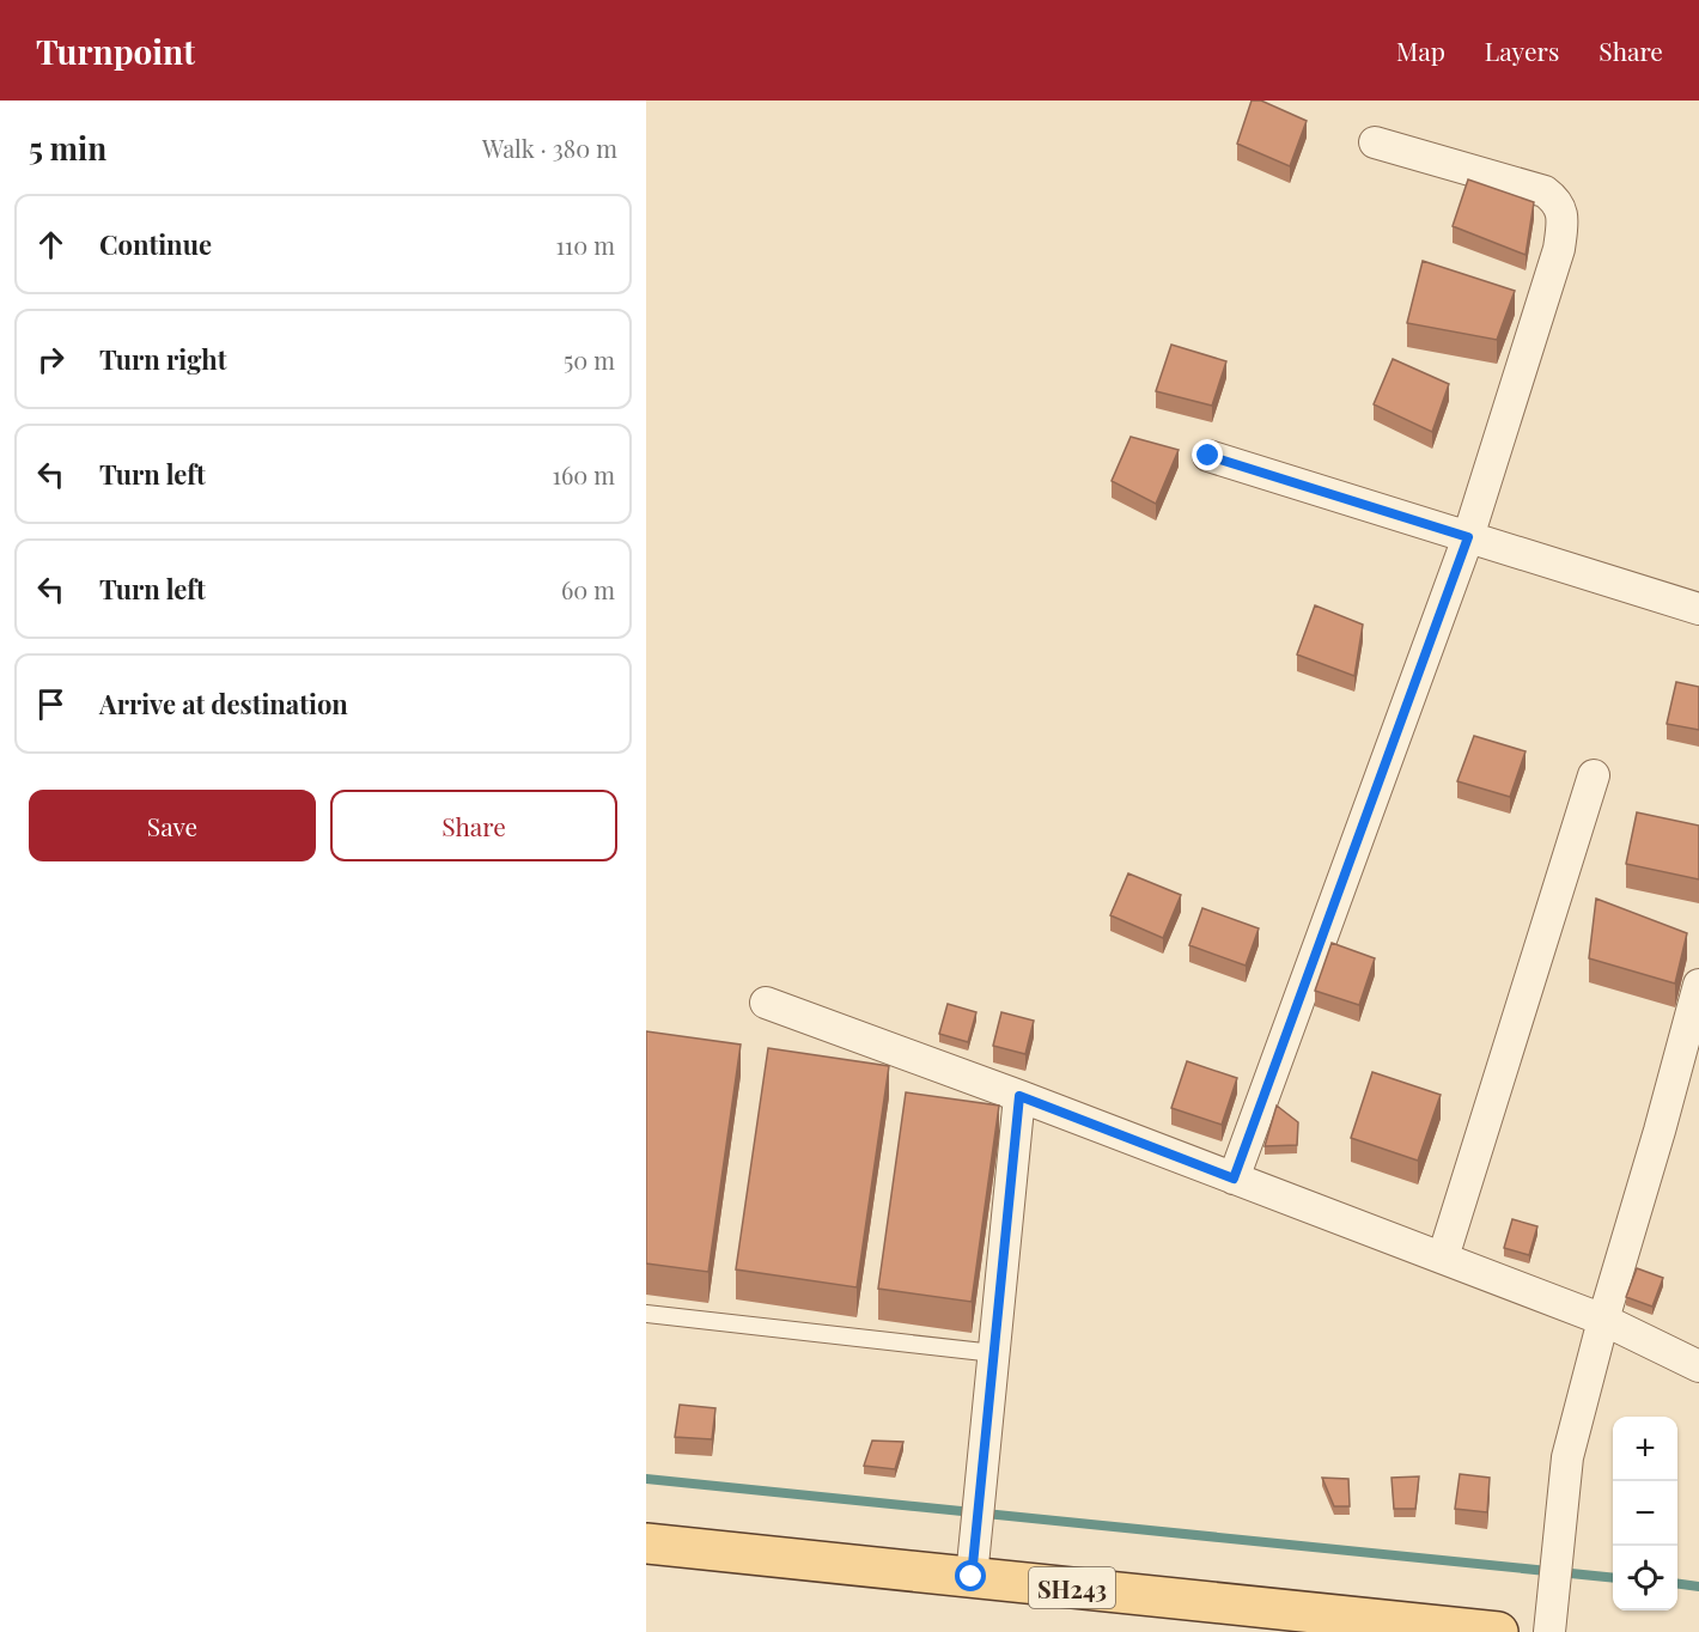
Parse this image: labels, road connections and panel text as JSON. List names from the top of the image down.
{
  "streets": {
    "main road": ["SH243"]
  },
  "page": {
    "header": "Turnpoint",
    "nav": ["Map", "Layers", "Share"],
    "heading": ["5 min", "Walk · 380 m"],
    "list": [
      ["Continue", "110 m"],
      ["Turn right", "50 m"],
      ["Turn left", "160 m"],
      ["Turn left", "60 m"],
      "Arrive at destination"
    ],
    "buttons": ["Save", "Share"],
    "map_buttons": ["+", "−"]
  }
}
